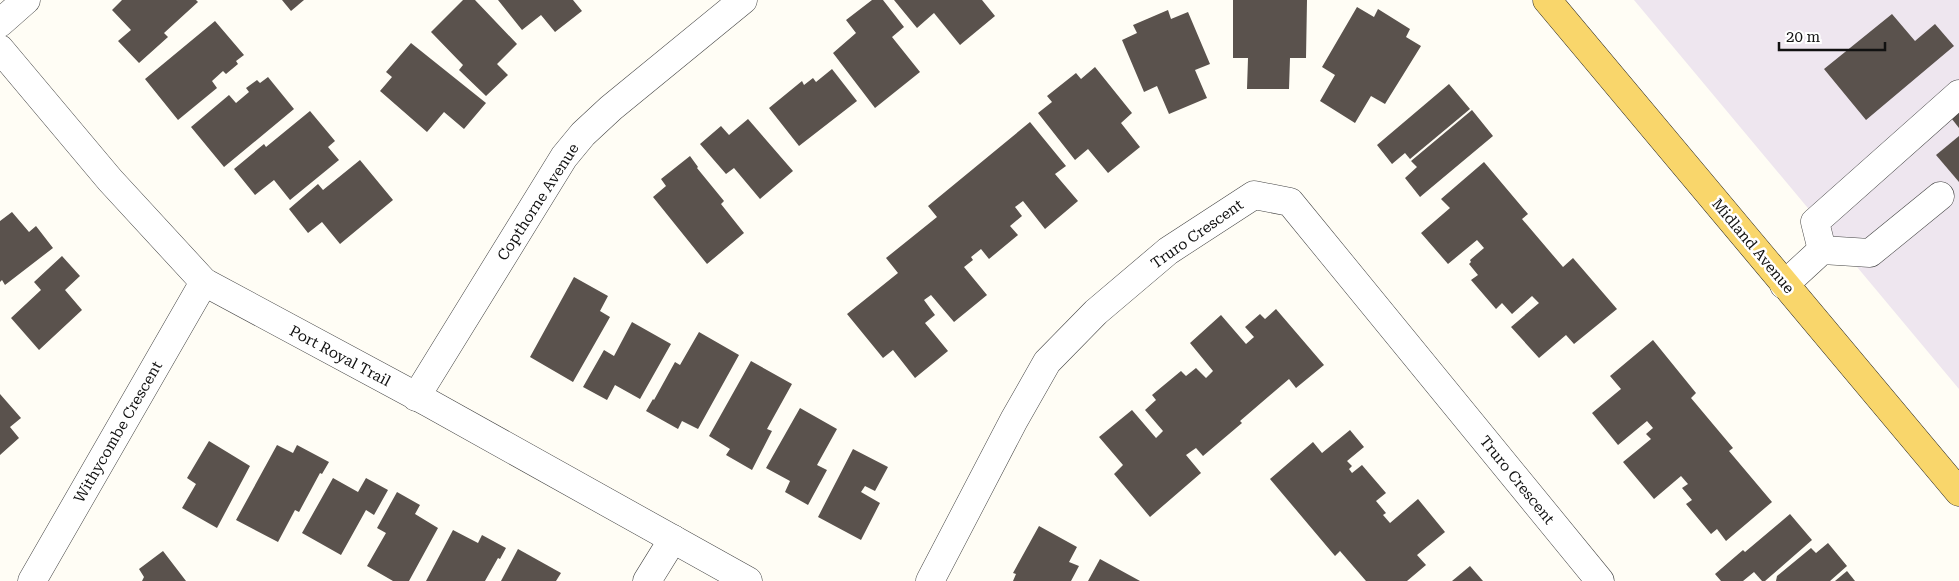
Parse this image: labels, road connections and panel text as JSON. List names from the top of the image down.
{
  "streets": {
    "main road": ["Midland Avenue"],
    "street": [
      "Copthorne Avenue",
      "Truro Crescent",
      "Port Royal Trail",
      "Withycombe Crescent"
    ]
  },
  "crossings": [
    ["Copthorne Avenue", "Port Royal Trail"],
    ["Port Royal Trail", "Withycombe Crescent"]
  ],
  "scale_bar": "20 m"
}
